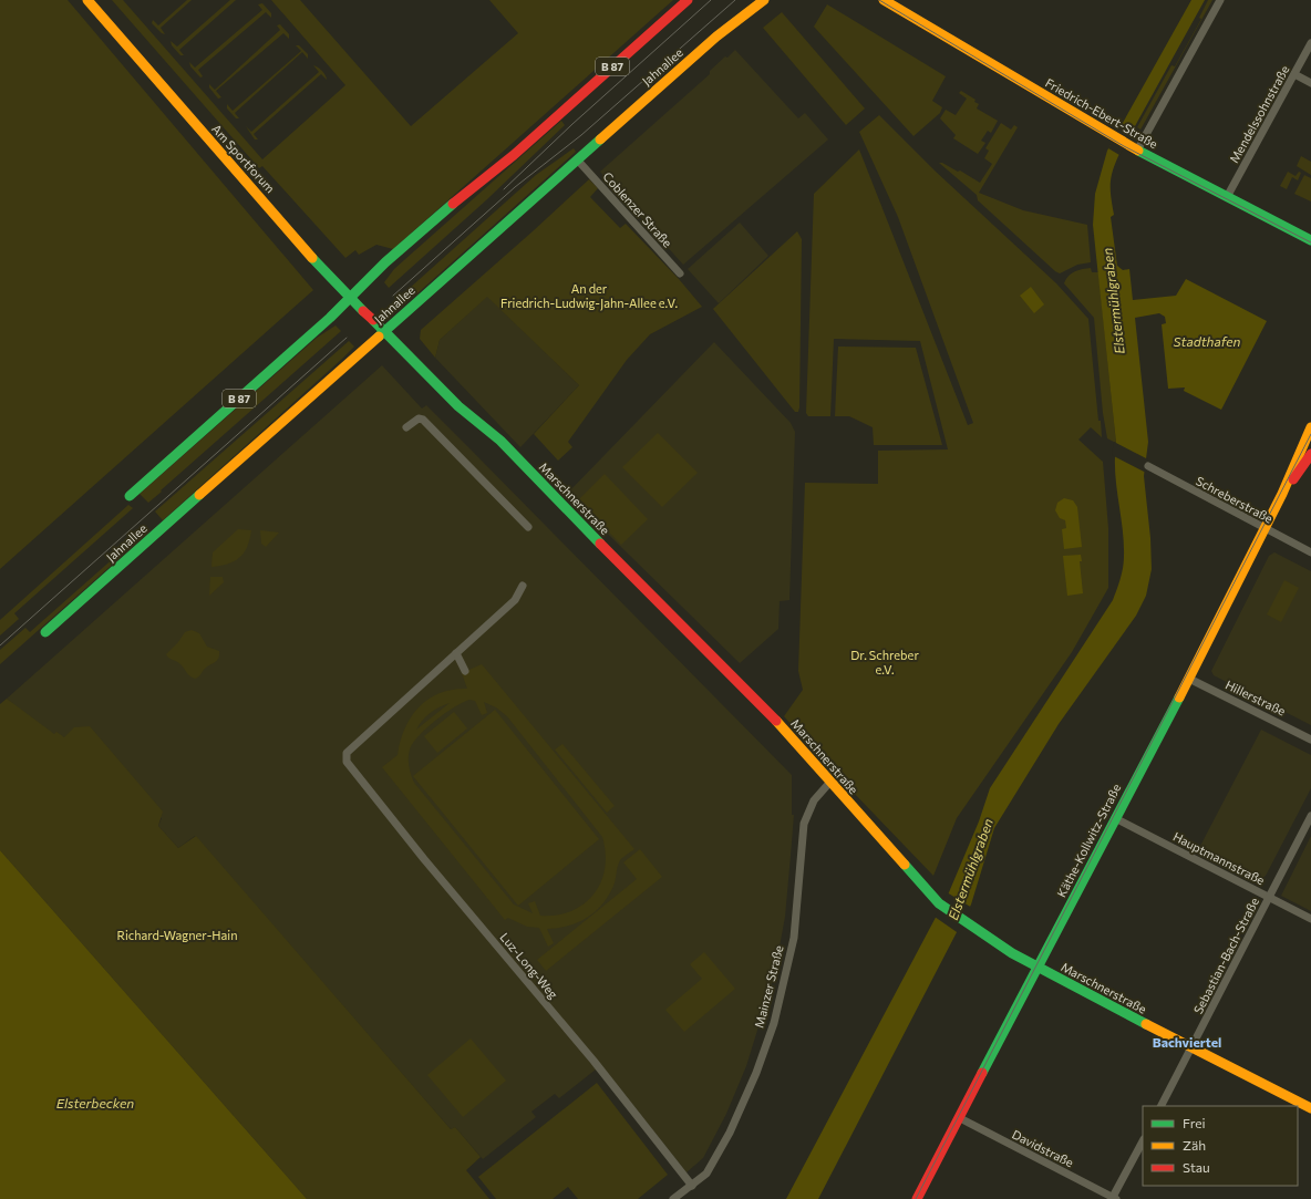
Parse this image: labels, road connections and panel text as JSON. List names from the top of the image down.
{
  "streets": {
    "main road": [
      "B 87",
      "Jahnallee",
      "Friedrich-Ebert-Straße",
      "Am Sportforum",
      "Marschnerstraße",
      "Käthe-Kollwitz-Straße"
    ],
    "street": [
      "Mendelssohnstraße",
      "Coblenzer Straße",
      "Schreberstraße",
      "Hillerstraße",
      "Hauptmannstraße",
      "Sebastian-Bach-Straße",
      "Luz-Long-Weg",
      "Mainzer Straße",
      "Davidstraße"
    ]
  },
  "crossings": [
    ["B 87", "Am Sportforum"],
    ["Jahnallee", "Am Sportforum"],
    ["Jahnallee", "Coblenzer Straße"],
    ["Jahnallee", "Marschnerstraße"],
    ["Friedrich-Ebert-Straße", "Mendelssohnstraße"],
    ["Am Sportforum", "Marschnerstraße"],
    ["Marschnerstraße", "Käthe-Kollwitz-Straße"],
    ["Marschnerstraße", "Sebastian-Bach-Straße"],
    ["Marschnerstraße", "Mainzer Straße"],
    ["Schreberstraße", "Käthe-Kollwitz-Straße"],
    ["Hillerstraße", "Käthe-Kollwitz-Straße"],
    ["Käthe-Kollwitz-Straße", "Hauptmannstraße"],
    ["Käthe-Kollwitz-Straße", "Davidstraße"],
    ["Hauptmannstraße", "Sebastian-Bach-Straße"],
    ["Luz-Long-Weg", "Mainzer Straße"]
  ],
  "districts": ["Bachviertel"],
  "water": ["Elstermühlgraben", "Stadthafen", "Elsterbecken"],
  "parks": ["An der Friedrich-Ludwig-Jahn-Allee e.V.", "Dr. Schreber e.V.", "Richard-Wagner-Hain"],
  "legend": ["Frei", "Zäh", "Stau"]
}
